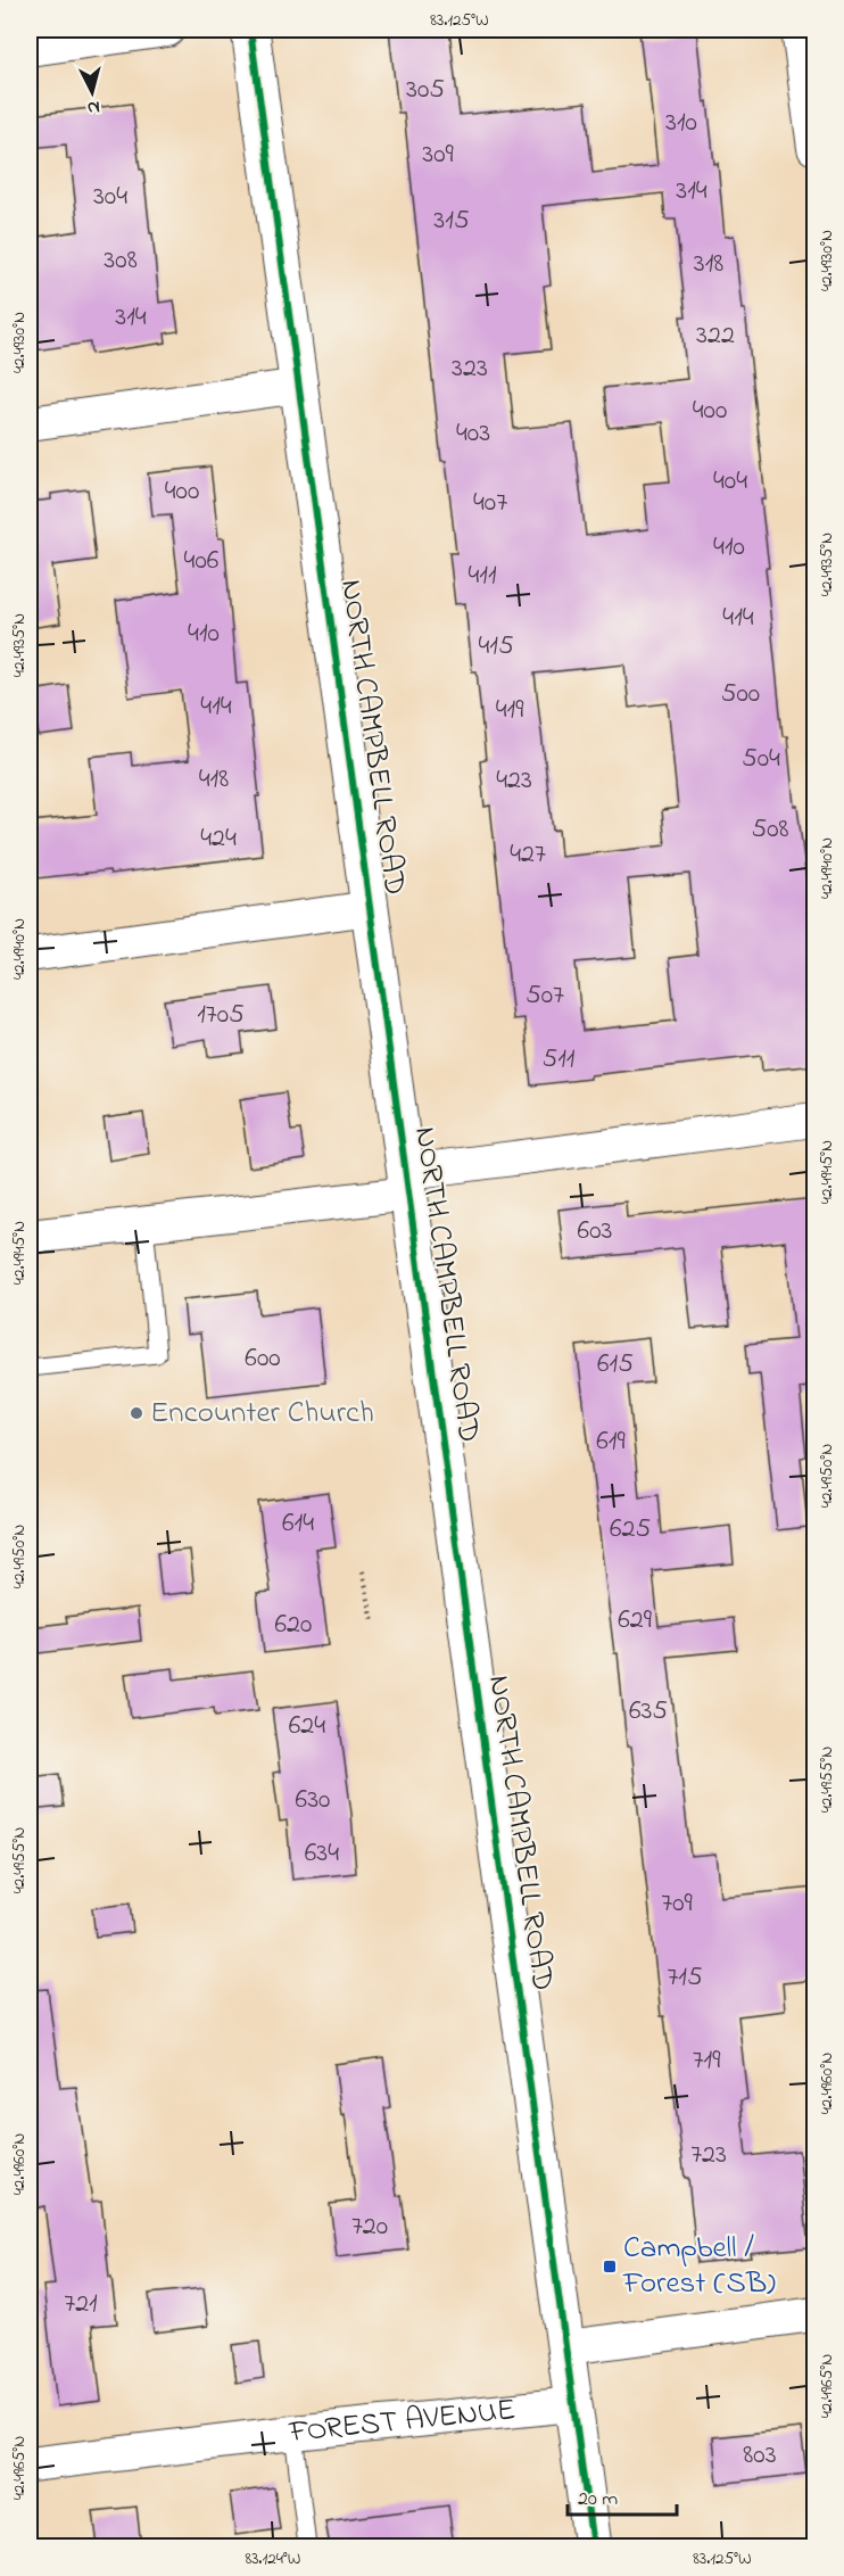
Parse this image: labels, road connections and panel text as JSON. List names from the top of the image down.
{
  "streets": {
    "street": ["NORTH CAMPBELL ROAD", "FOREST AVENUE"]
  },
  "crossings": [
    ["NORTH CAMPBELL ROAD", "FOREST AVENUE"]
  ],
  "places": {
    "other": ["Encounter Church"],
    "transit": ["Campbell / Forest (SB)"]
  },
  "house_numbers": [
    "305",
    "310",
    "309",
    "314",
    "304",
    "315",
    "308",
    "318",
    "314",
    "322",
    "323",
    "400",
    "403",
    "404",
    "400",
    "407",
    "410",
    "406",
    "411",
    "414",
    "410",
    "415",
    "500",
    "414",
    "419",
    "504",
    "418",
    "423",
    "508",
    "424",
    "427",
    "507",
    "1705",
    "511",
    "603",
    "600",
    "615",
    "619",
    "614",
    "625",
    "629",
    "620",
    "635",
    "624",
    "630",
    "634",
    "709",
    "715",
    "719",
    "723",
    "720",
    "721",
    "803"
  ],
  "scale_bar": "20 m",
  "north": "bottom",
  "coordinates": [
    "83.125°W",
    "42.4930°N",
    "42.4935°N",
    "42.4940°N",
    "42.4945°N",
    "42.4950°N",
    "42.4955°N",
    "42.4960°N",
    "42.4965°N",
    "83.124°W"
  ]
}
